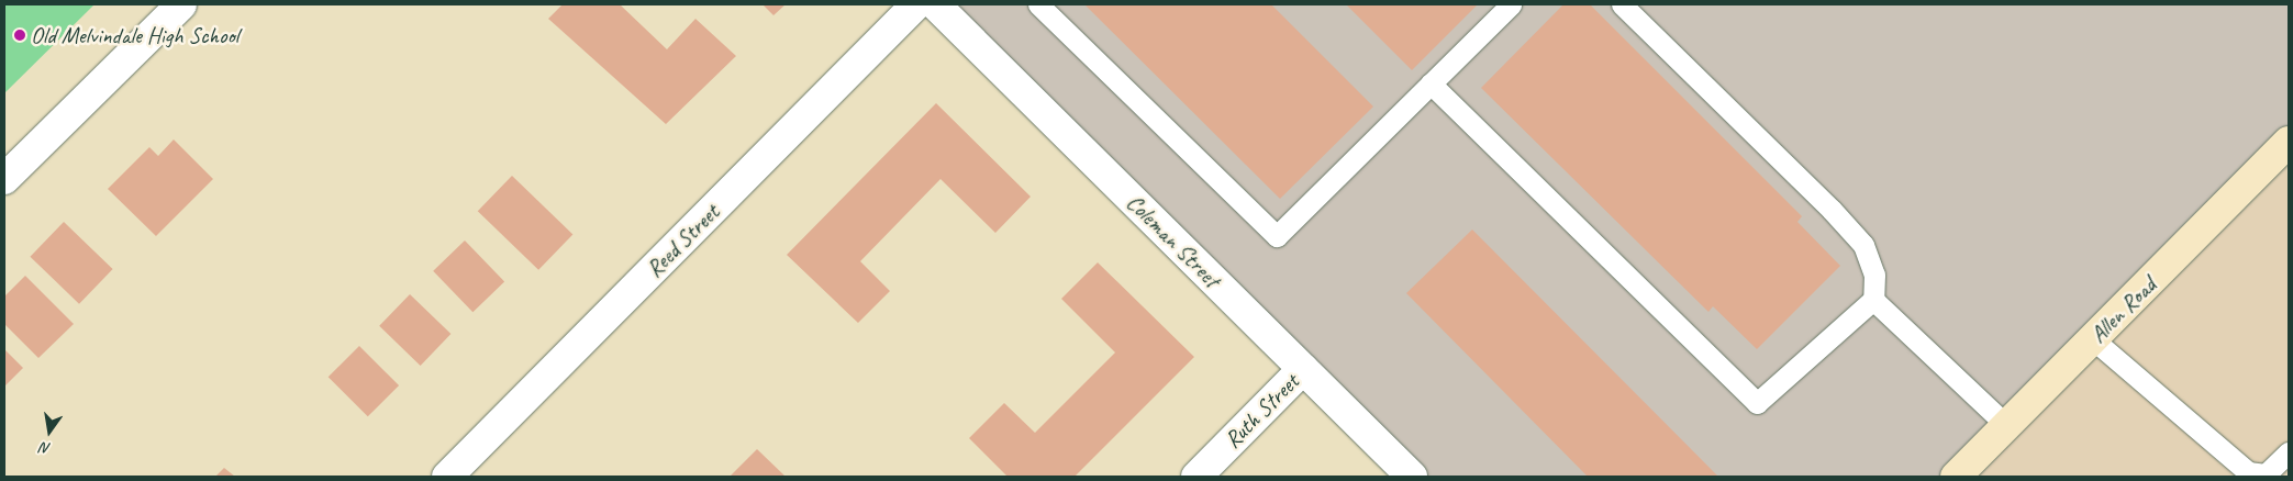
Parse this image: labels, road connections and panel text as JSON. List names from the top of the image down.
{
  "streets": {
    "main road": ["Allen Road"],
    "street": ["Reed Street", "Coleman Street", "Ruth Street"]
  },
  "crossings": [
    ["Coleman Street", "Ruth Street"]
  ],
  "places": ["Old Melvindale High School"],
  "north": "bottom"
}
